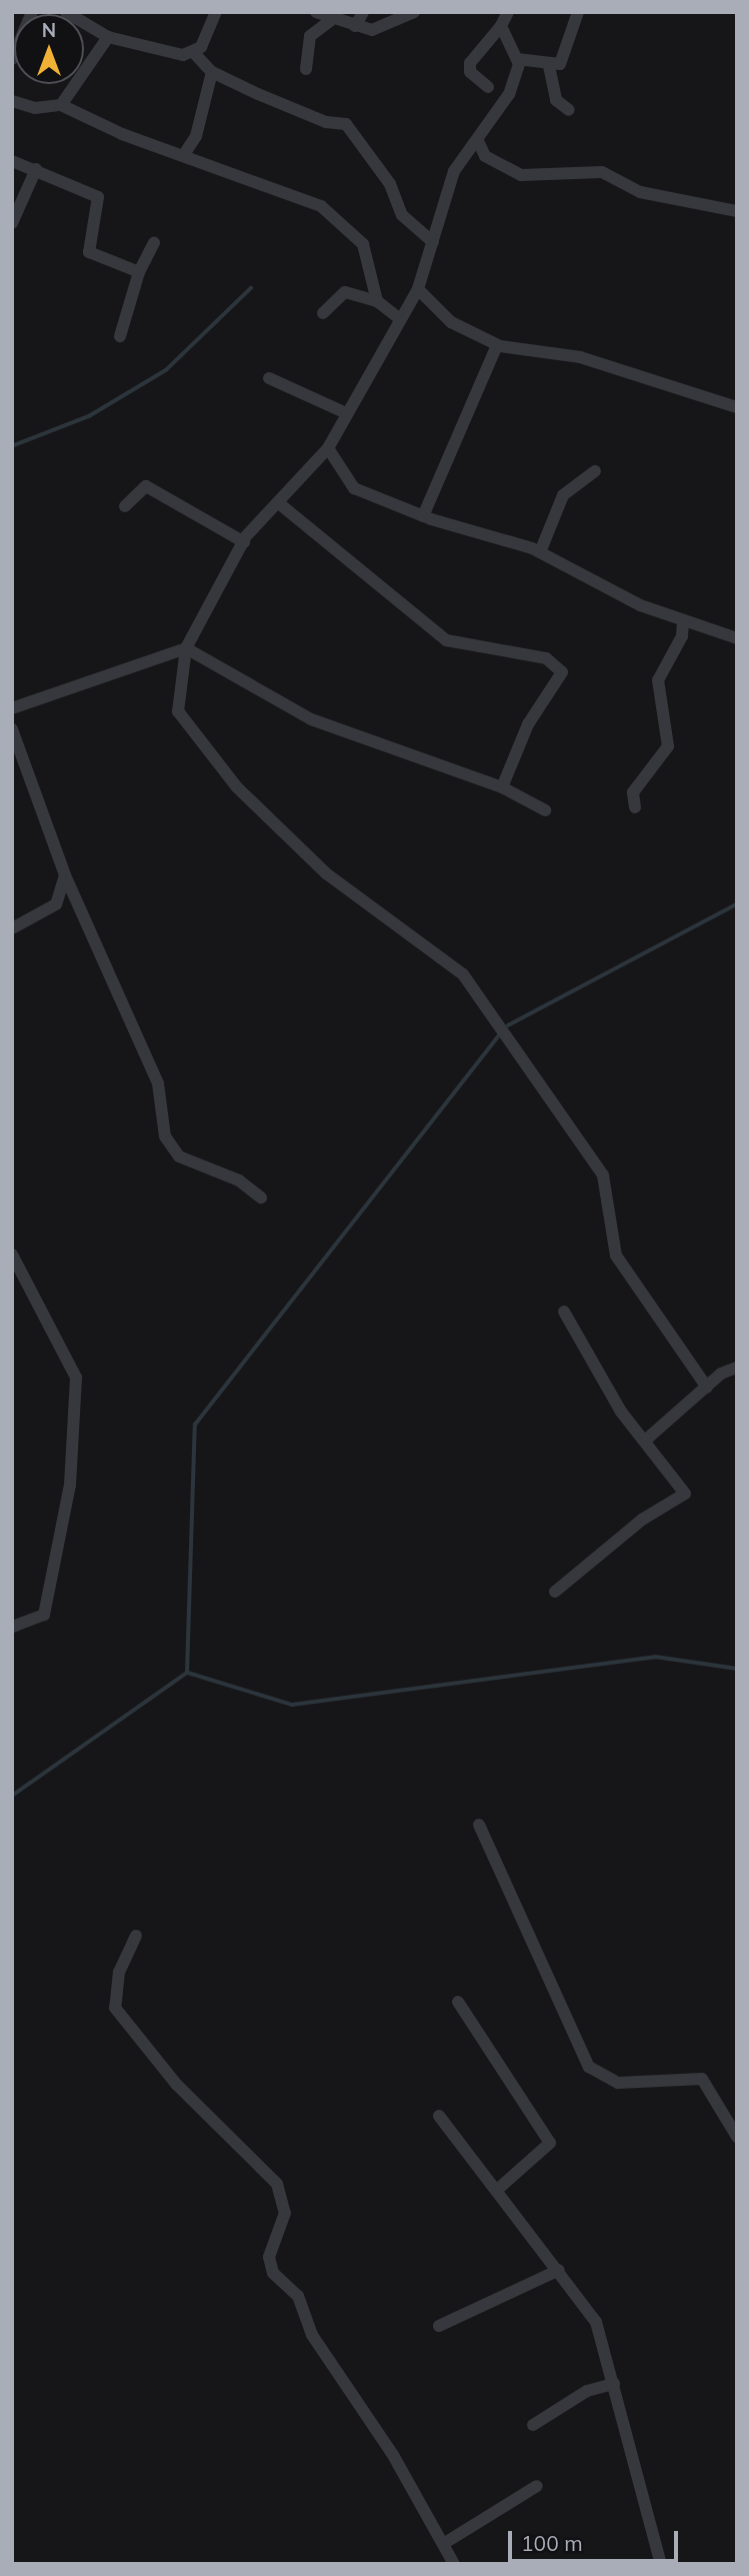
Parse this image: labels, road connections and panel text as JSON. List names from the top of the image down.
{
  "scale_bar": "100 m",
  "north": "top"
}
